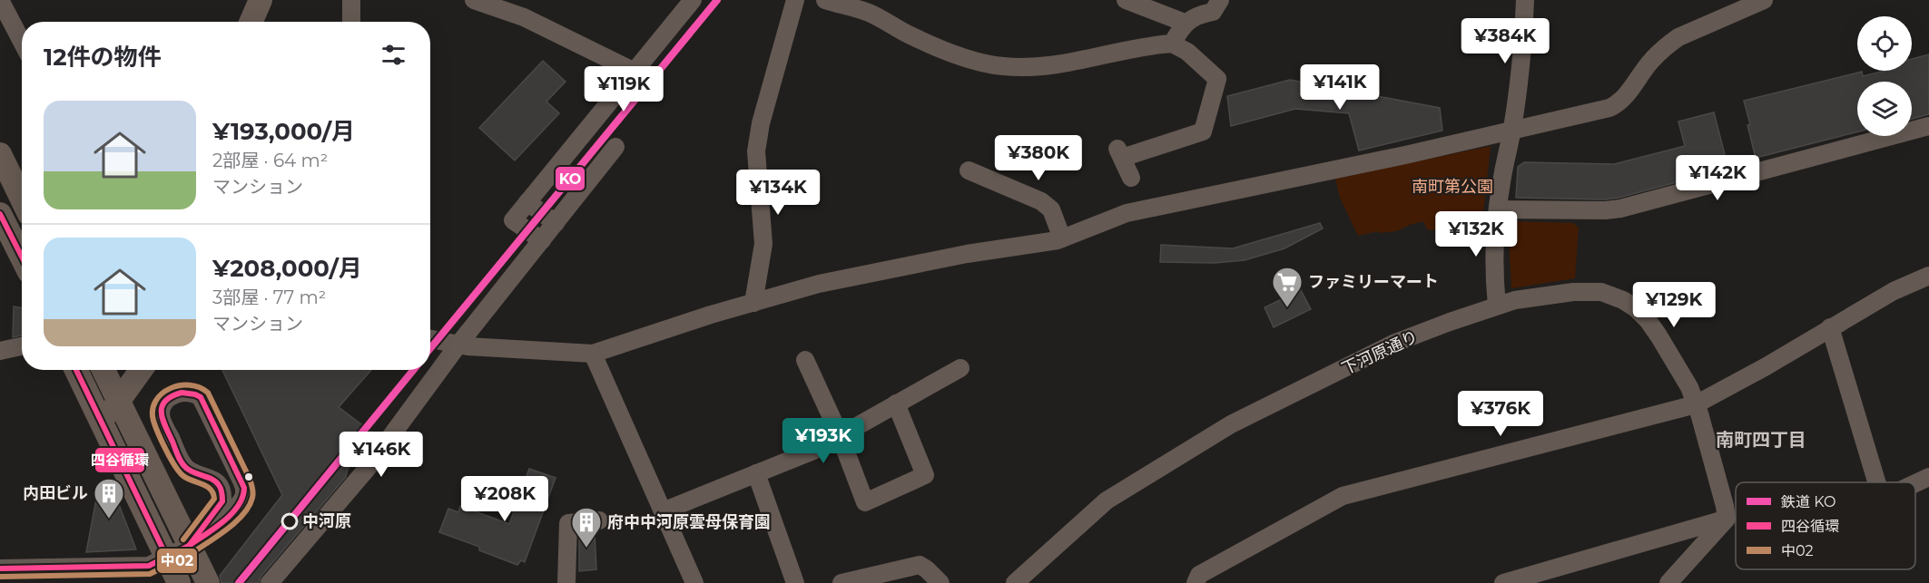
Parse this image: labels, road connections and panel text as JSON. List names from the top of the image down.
{
  "streets": {
    "street": ["下河原通り"]
  },
  "districts": ["南町四丁目"],
  "parks": ["南町第公園"],
  "places": {
    "supermarket": ["ファミリーマート"],
    "building": ["内田ビル", "府中中河原雲母保育園"],
    "other": ["中河原"]
  },
  "lines": ["rail line KO", "transit line 四谷循環", "transit line 中02"],
  "legend": ["鉄道 KO", "四谷循環", "中02"],
  "page": {
    "price": [
      "¥384K",
      "¥141K",
      "¥119K",
      "¥380K",
      "¥142K",
      "¥134K",
      "¥132K",
      "¥129K",
      "¥376K",
      "¥193K",
      "¥146K",
      "¥208K"
    ],
    "heading": "12件の物件",
    "list": [
      {
        "name": "¥193,000/月",
        "note": "2部屋 · 64 m² · マンション"
      },
      {
        "name": "¥208,000/月",
        "note": "3部屋 · 77 m² · マンション"
      }
    ]
  }
}
